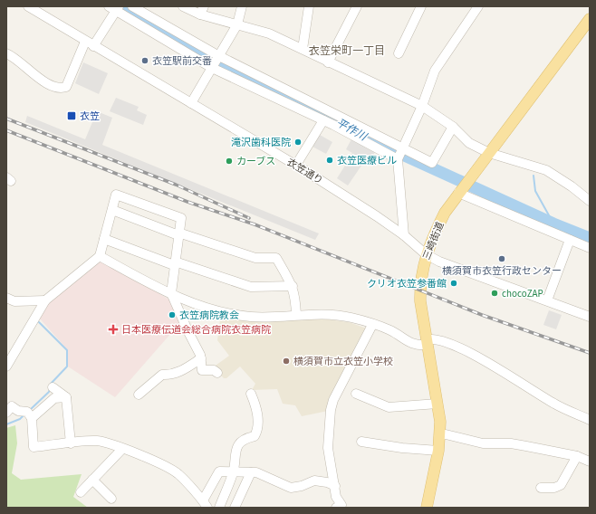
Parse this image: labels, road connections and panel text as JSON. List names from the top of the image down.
{
  "streets": {
    "main road": ["三崎街道"],
    "street": ["衣笠通り"]
  },
  "crossings": [
    ["衣笠通り", "三崎街道"]
  ],
  "districts": ["衣笠栄町一丁目"],
  "water": ["平作川"],
  "places": {
    "other": [
      "衣笠駅前交番",
      "滝沢歯科医院",
      "衣笠医療ビル",
      "カーブス",
      "横須賀市衣笠行政センター",
      "クリオ衣笠参番館",
      "chocoZAP",
      "衣笠病院教会",
      "横須賀市立衣笠小学校"
    ],
    "transit": ["衣笠"],
    "health": ["日本医療伝道会総合病院衣笠病院"]
  }
}
